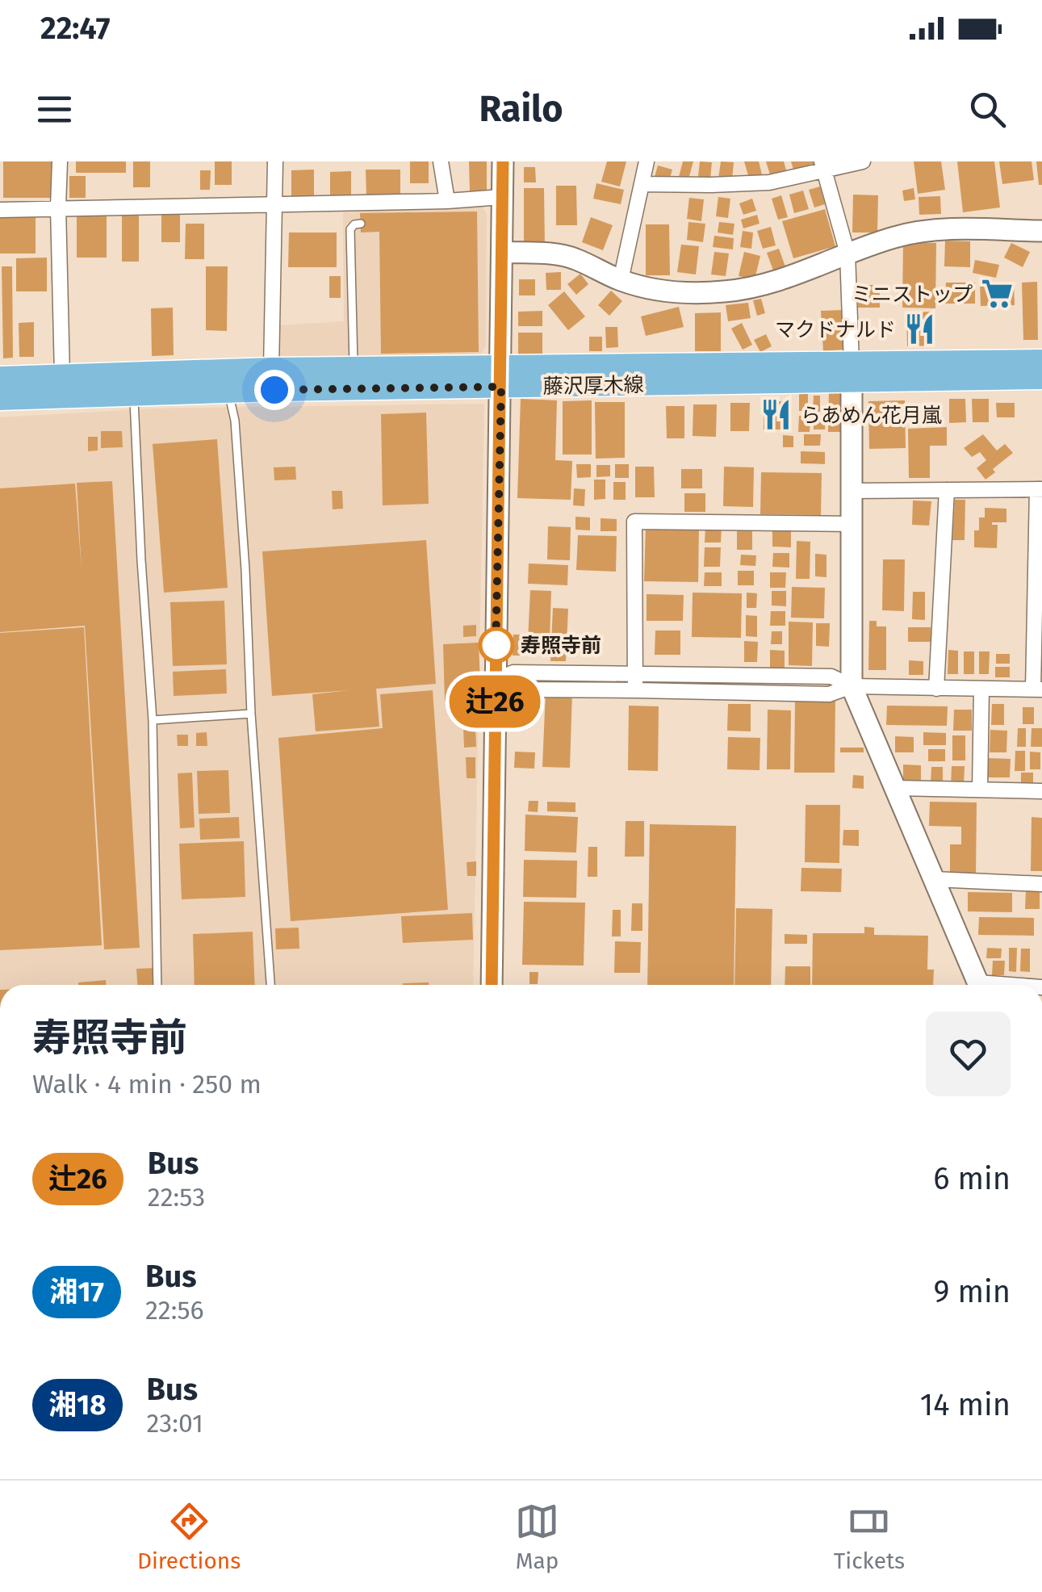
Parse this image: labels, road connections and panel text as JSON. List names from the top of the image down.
{
  "streets": {
    "main road": ["藤沢厚木線"]
  },
  "places": {
    "supermarket": ["ミニストップ"],
    "restaurant": ["マクドナルド", "らあめん花月嵐"],
    "other": ["寿照寺前"]
  },
  "lines": ["bus line 辻26"],
  "page": {
    "status": "22:47",
    "header": "Railo",
    "on_map": "辻26",
    "heading": ["寿照寺前", "Walk · 4 min · 250 m"],
    "list": [
      {
        "mark": "辻26",
        "name": "Bus",
        "note": "22:53",
        "value": "6 min"
      },
      {
        "mark": "湘17",
        "name": "Bus",
        "note": "22:56",
        "value": "9 min"
      },
      {
        "mark": "湘18",
        "name": "Bus",
        "note": "23:01",
        "value": "14 min"
      }
    ],
    "tabs": ["Directions", "Map", "Tickets"]
  }
}
